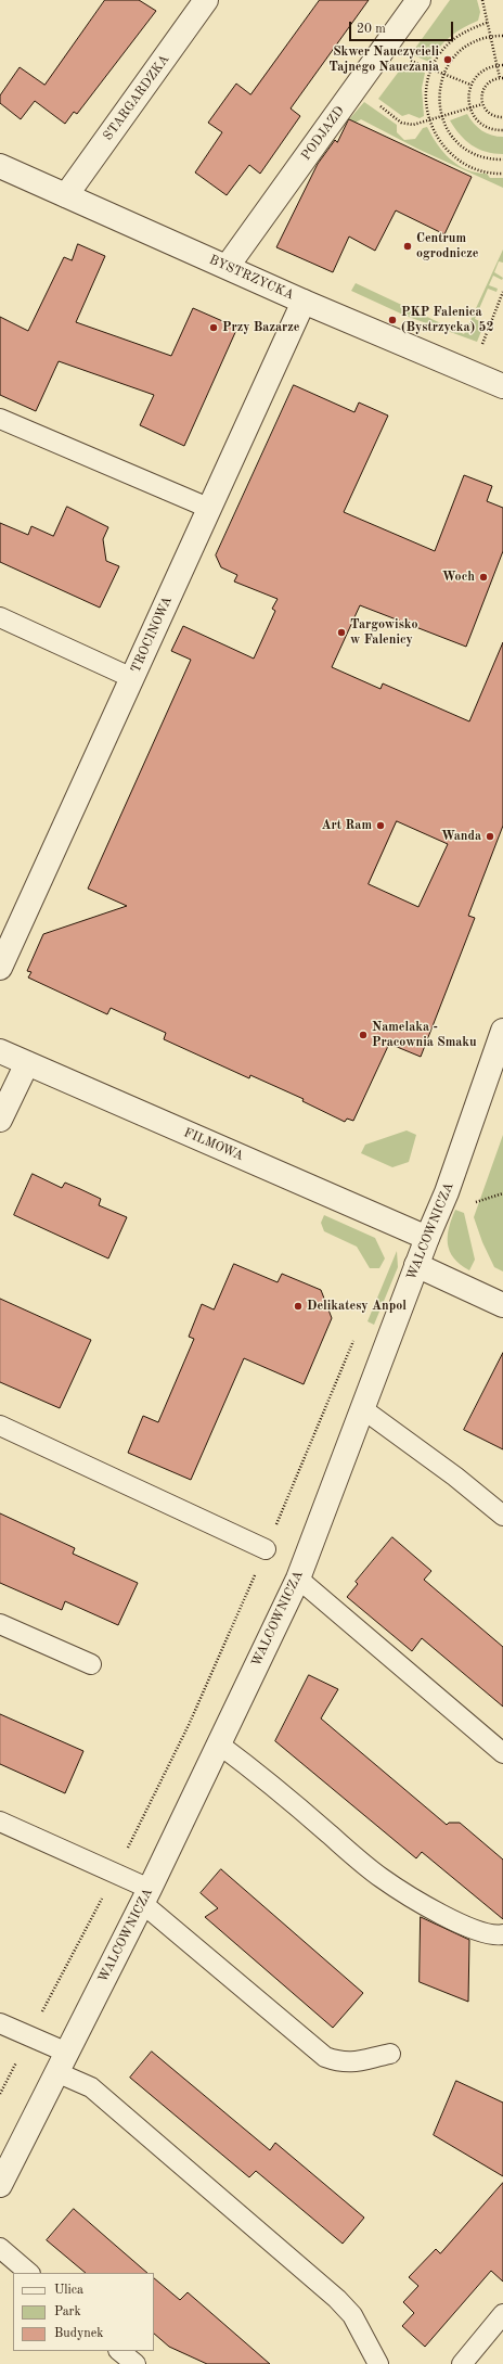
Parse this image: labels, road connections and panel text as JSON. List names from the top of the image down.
{
  "streets": {
    "street": [
      "STARGARDZKA",
      "PODJAZD",
      "BYSTRZYCKA",
      "TROCINOWA",
      "FILMOWA",
      "WALCOWNICZA"
    ]
  },
  "crossings": [
    ["STARGARDZKA", "BYSTRZYCKA"],
    ["PODJAZD", "BYSTRZYCKA"],
    ["BYSTRZYCKA", "TROCINOWA"],
    ["FILMOWA", "WALCOWNICZA"]
  ],
  "places": [
    "Skwer Nauczycieli Tajnego Nauczania",
    "Centrum ogrodnicze",
    "PKP Falenica (Bystrzycka) 52",
    "Przy Bazarze",
    "Woch",
    "Targowisko w Falenicy",
    "Art Ram",
    "Wanda",
    "Namelaka - Pracownia Smaku",
    "Delikatesy Anpol"
  ],
  "legend": ["Ulica", "Park", "Budynek"],
  "scale_bar": "20 m"
}
